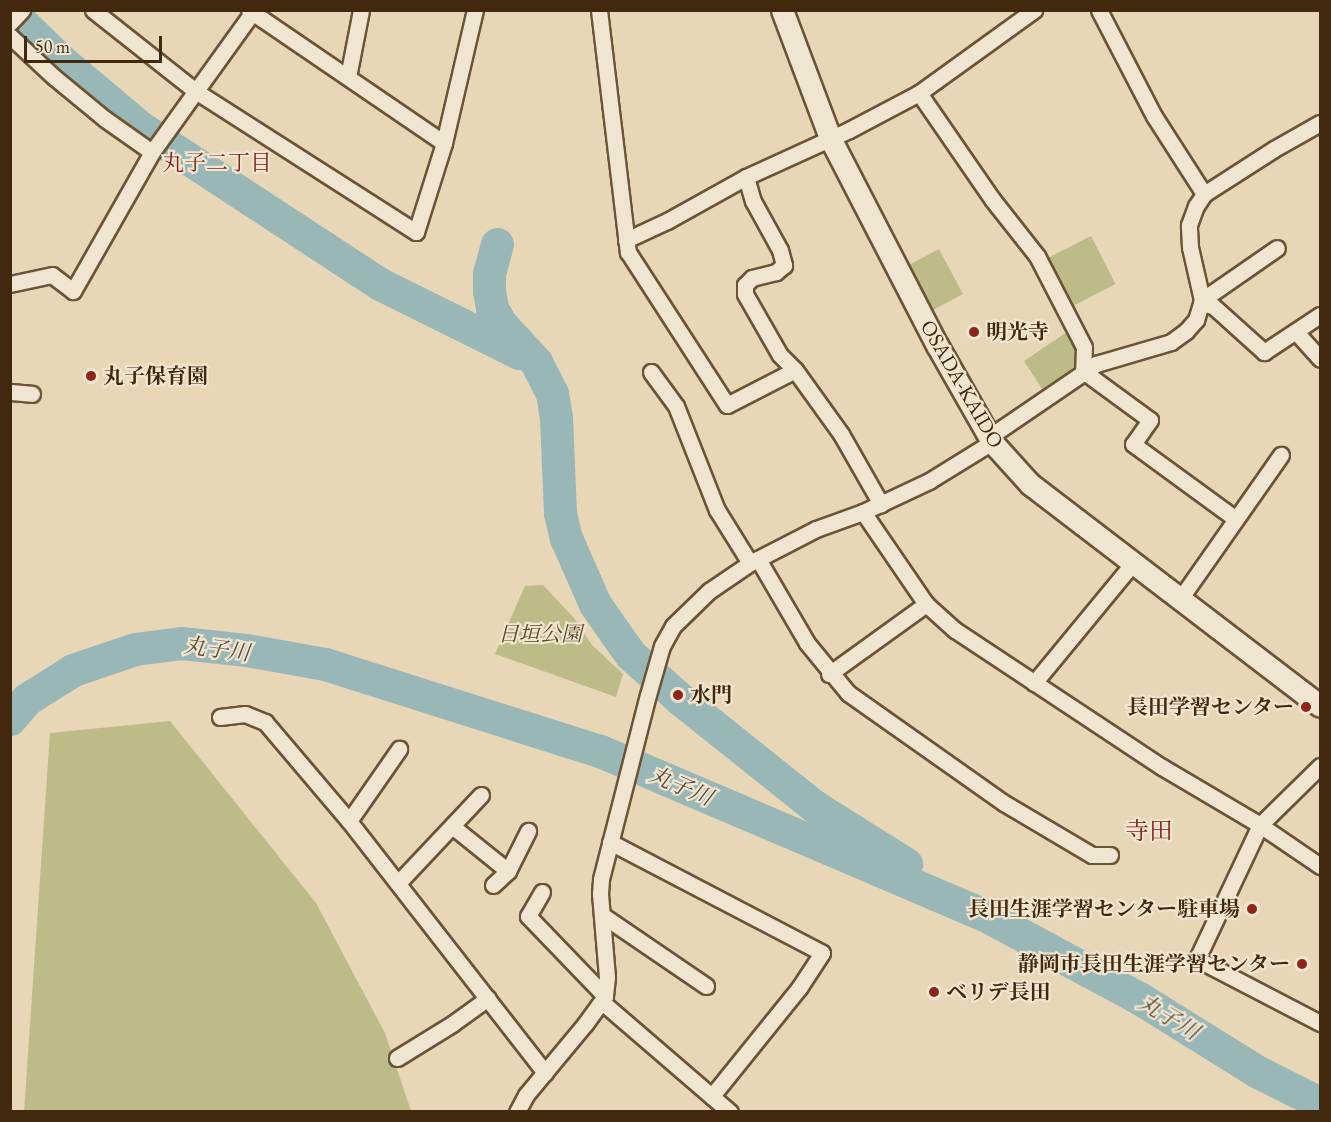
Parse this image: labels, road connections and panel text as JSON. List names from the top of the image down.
{
  "streets": {
    "main road": ["OSADA-KAIDO"]
  },
  "districts": ["丸子二丁目", "寺田"],
  "water": ["丸子川"],
  "parks": ["日垣公園"],
  "places": [
    "明光寺",
    "丸子保育園",
    "水門",
    "長田学習センター",
    "長田生涯学習センター駐車場",
    "静岡市長田生涯学習センター",
    "ベリデ長田"
  ],
  "scale_bar": "50 m"
}
